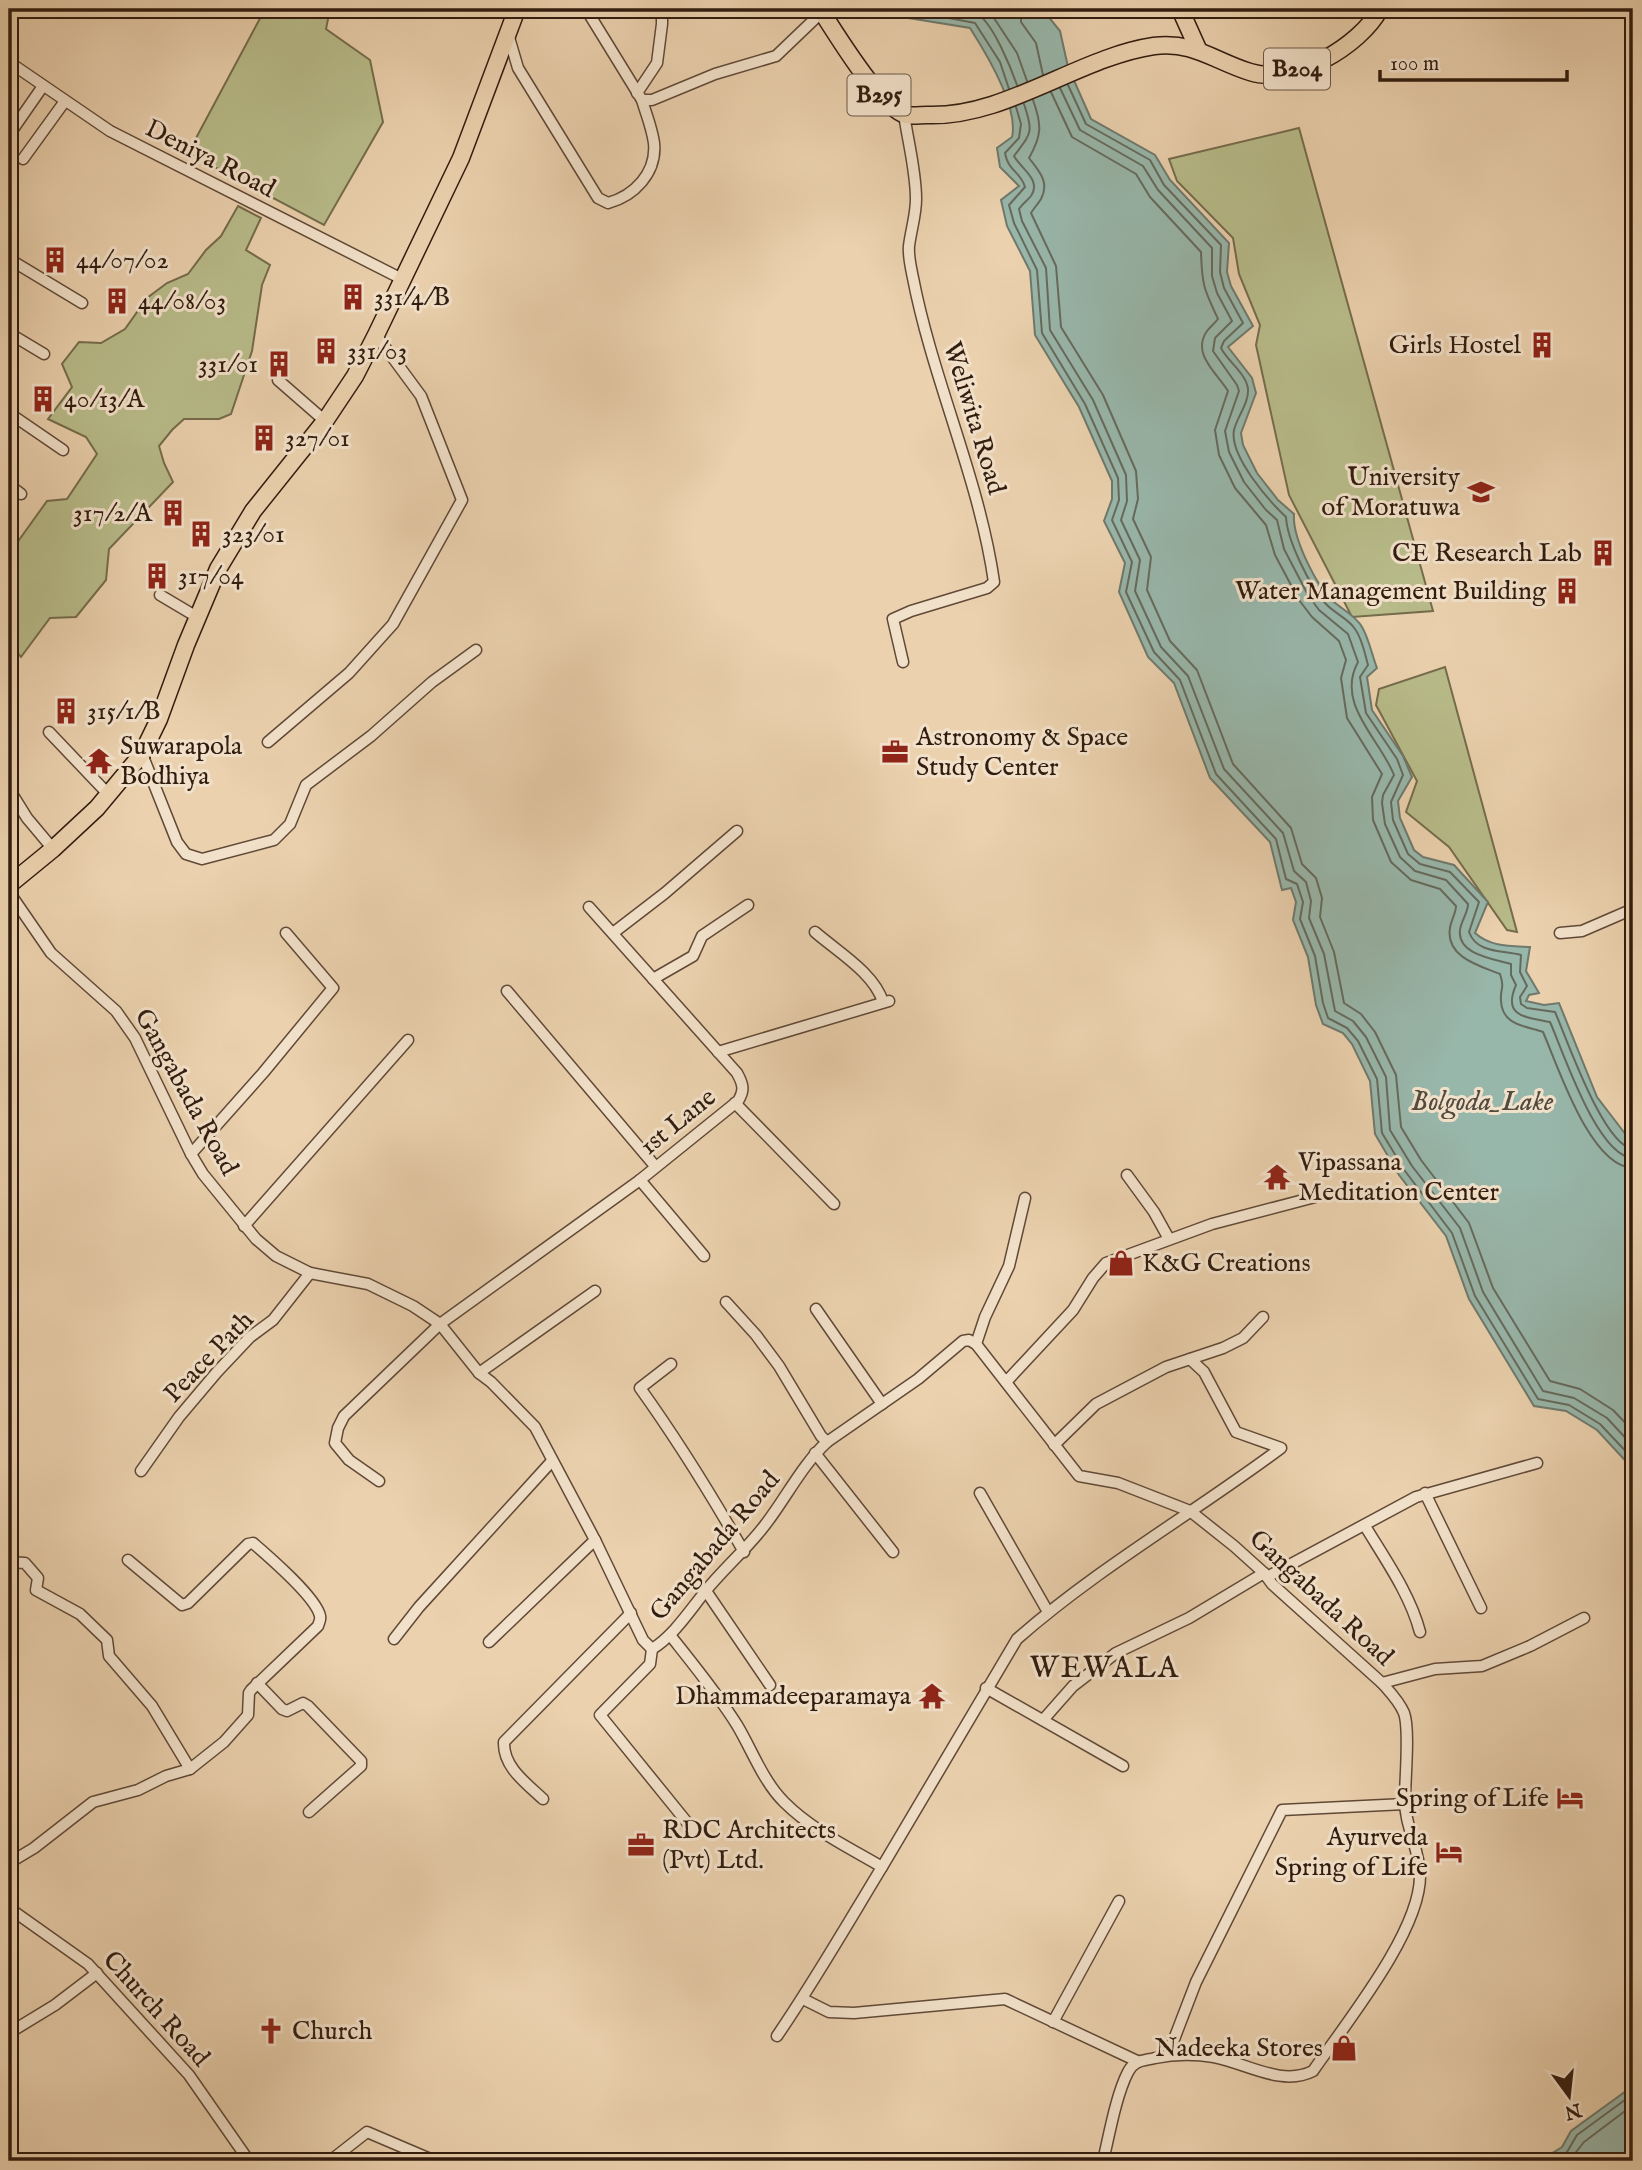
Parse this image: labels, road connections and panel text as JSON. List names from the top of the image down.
{
  "streets": {
    "main road": ["B204", "B295"],
    "street": [
      "Deniya Road",
      "Weliwita Road",
      "Gangabada Road",
      "1st Lane",
      "Peace Path",
      "Church Road"
    ]
  },
  "crossings": [
    ["B204", "B295"],
    ["B295", "Weliwita Road"],
    ["Gangabada Road", "1st Lane"],
    ["Gangabada Road", "Peace Path"]
  ],
  "districts": ["WEWALA"],
  "water": ["Bolgoda_Lake"],
  "places": {
    "building": [
      "44/07/02",
      "331/4/B",
      "44/08/03",
      "Girls Hostel",
      "331/03",
      "331/01",
      "40/13/A",
      "327/01",
      "317/2/A",
      "323/01",
      "CE Research Lab",
      "317/04",
      "Water Management Building",
      "315/1/B"
    ],
    "school or university": ["University of Moratuwa"],
    "office": ["Astronomy & Space Study Center", "RDC Architects (Pvt) Ltd."],
    "temple": ["Suwarapola Bodhiya", "Vipassana Meditation Center", "Dhammadeeparamaya"],
    "shop": ["K&G Creations", "Nadeeka Stores"],
    "hotel": ["Spring of Life", "Ayurveda Spring of Life"],
    "church": ["Church"]
  },
  "scale_bar": "100 m",
  "north": "bottom"
}
